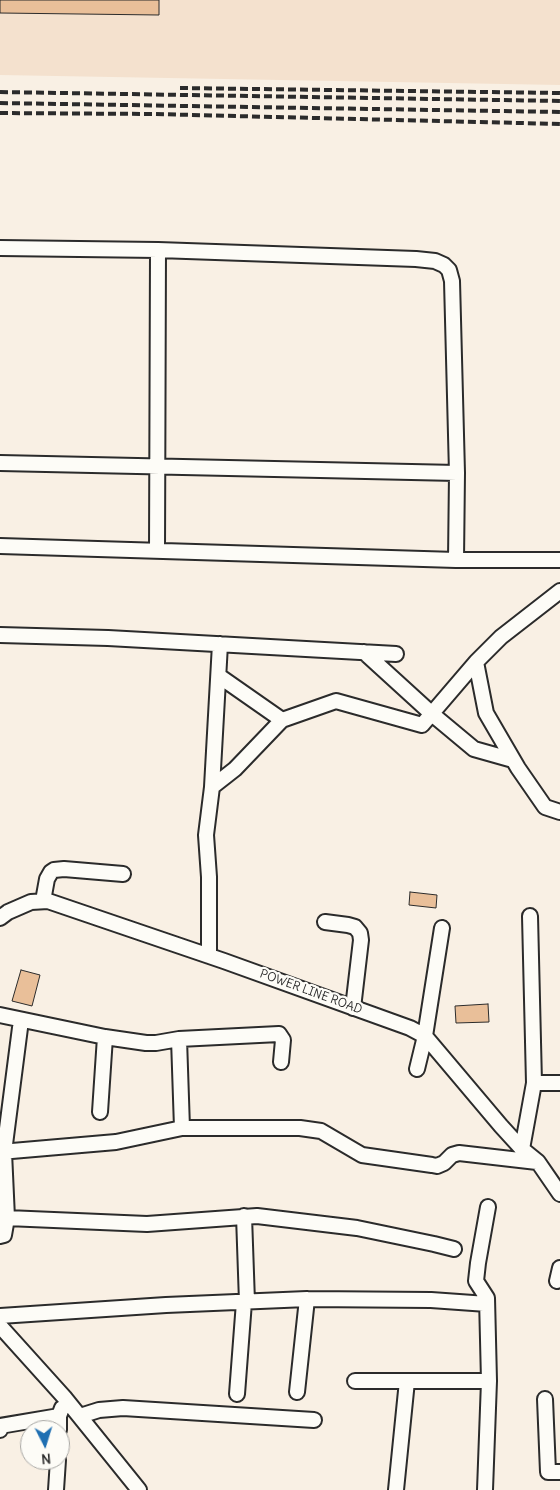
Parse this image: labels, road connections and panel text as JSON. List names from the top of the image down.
{
  "streets": {
    "street": ["POWER LINE ROAD"]
  },
  "north": "bottom"
}
